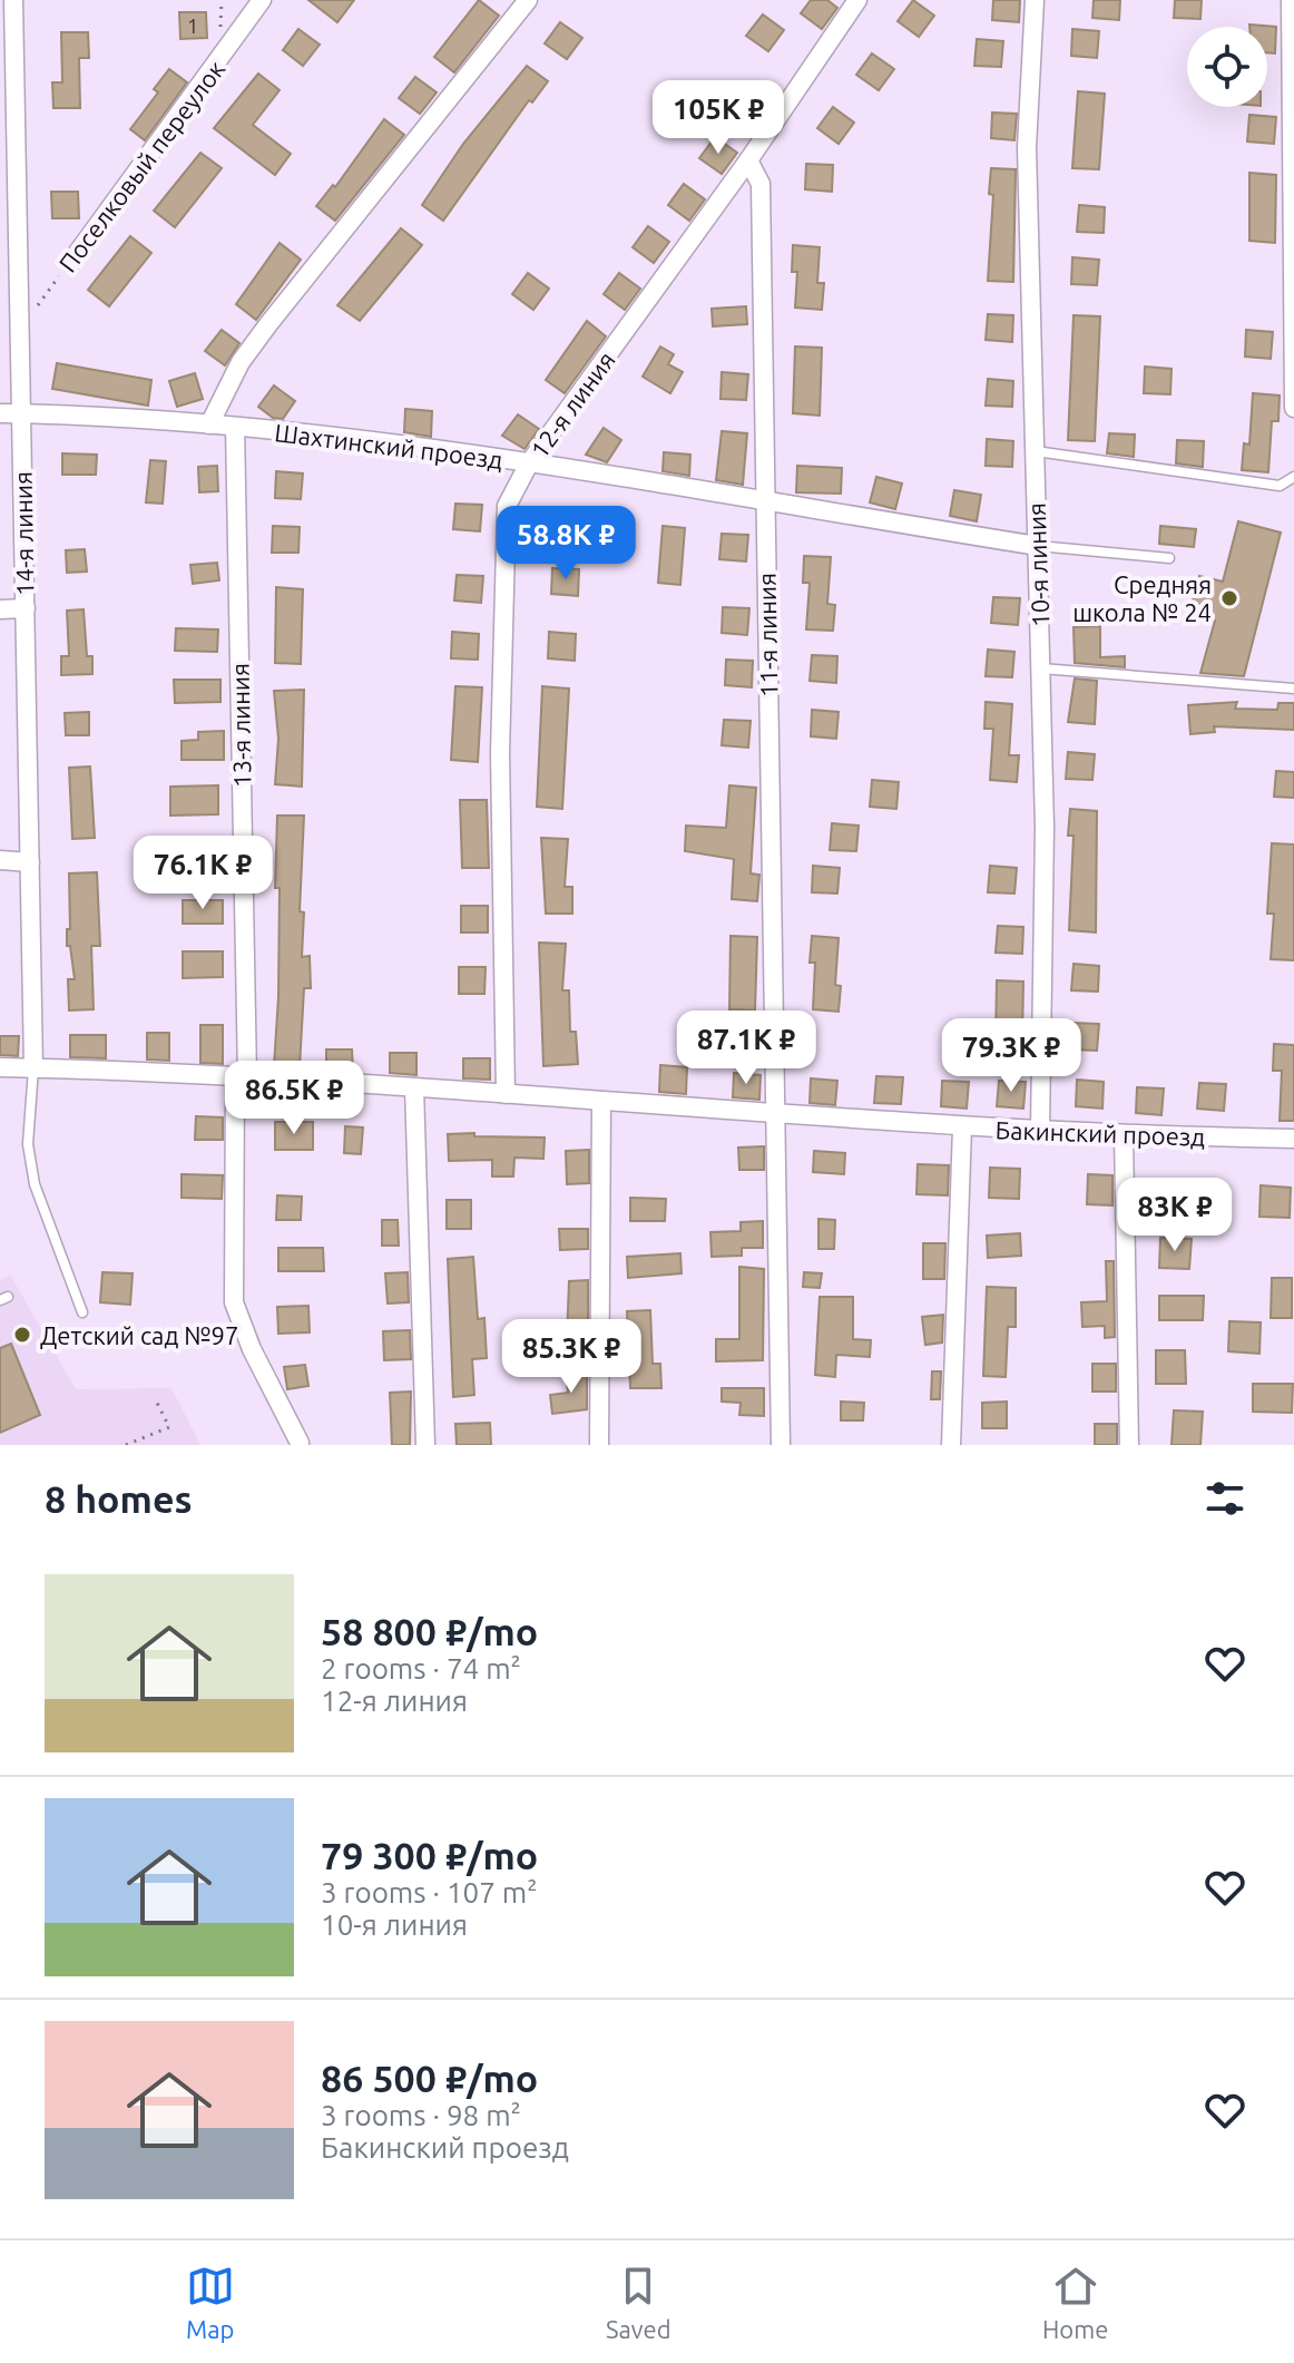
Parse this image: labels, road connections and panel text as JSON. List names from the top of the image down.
{
  "streets": {
    "street": [
      "Поселковый переулок",
      "12-я линия",
      "Шахтинский проезд",
      "14-я линия",
      "10-я линия",
      "11-я линия",
      "13-я линия",
      "Бакинский проезд"
    ]
  },
  "crossings": [
    ["Поселковый переулок", "14-я линия"],
    ["12-я линия", "Шахтинский проезд"],
    ["12-я линия", "11-я линия"],
    ["12-я линия", "Бакинский проезд"],
    ["Шахтинский проезд", "14-я линия"],
    ["Шахтинский проезд", "10-я линия"],
    ["Шахтинский проезд", "11-я линия"],
    ["Шахтинский проезд", "13-я линия"],
    ["14-я линия", "Бакинский проезд"],
    ["10-я линия", "Бакинский проезд"],
    ["11-я линия", "Бакинский проезд"],
    ["13-я линия", "Бакинский проезд"]
  ],
  "places": ["Средняя школа № 24", "Детский сад №97"],
  "house_numbers": ["1"],
  "page": {
    "price": [
      "105K ₽",
      "58.8K ₽",
      "76.1K ₽",
      "87.1K ₽",
      "79.3K ₽",
      "86.5K ₽",
      "83K ₽",
      "85.3K ₽"
    ],
    "heading": "8 homes",
    "list": [
      {
        "name": "58 800 ₽/mo",
        "note": "2 rooms · 74 m² · 12-я линия"
      },
      {
        "name": "79 300 ₽/mo",
        "note": "3 rooms · 107 m² · 10-я линия"
      },
      {
        "name": "86 500 ₽/mo",
        "note": "3 rooms · 98 m² · Бакинский проезд"
      }
    ],
    "tabs": ["Map", "Saved", "Home"]
  }
}
